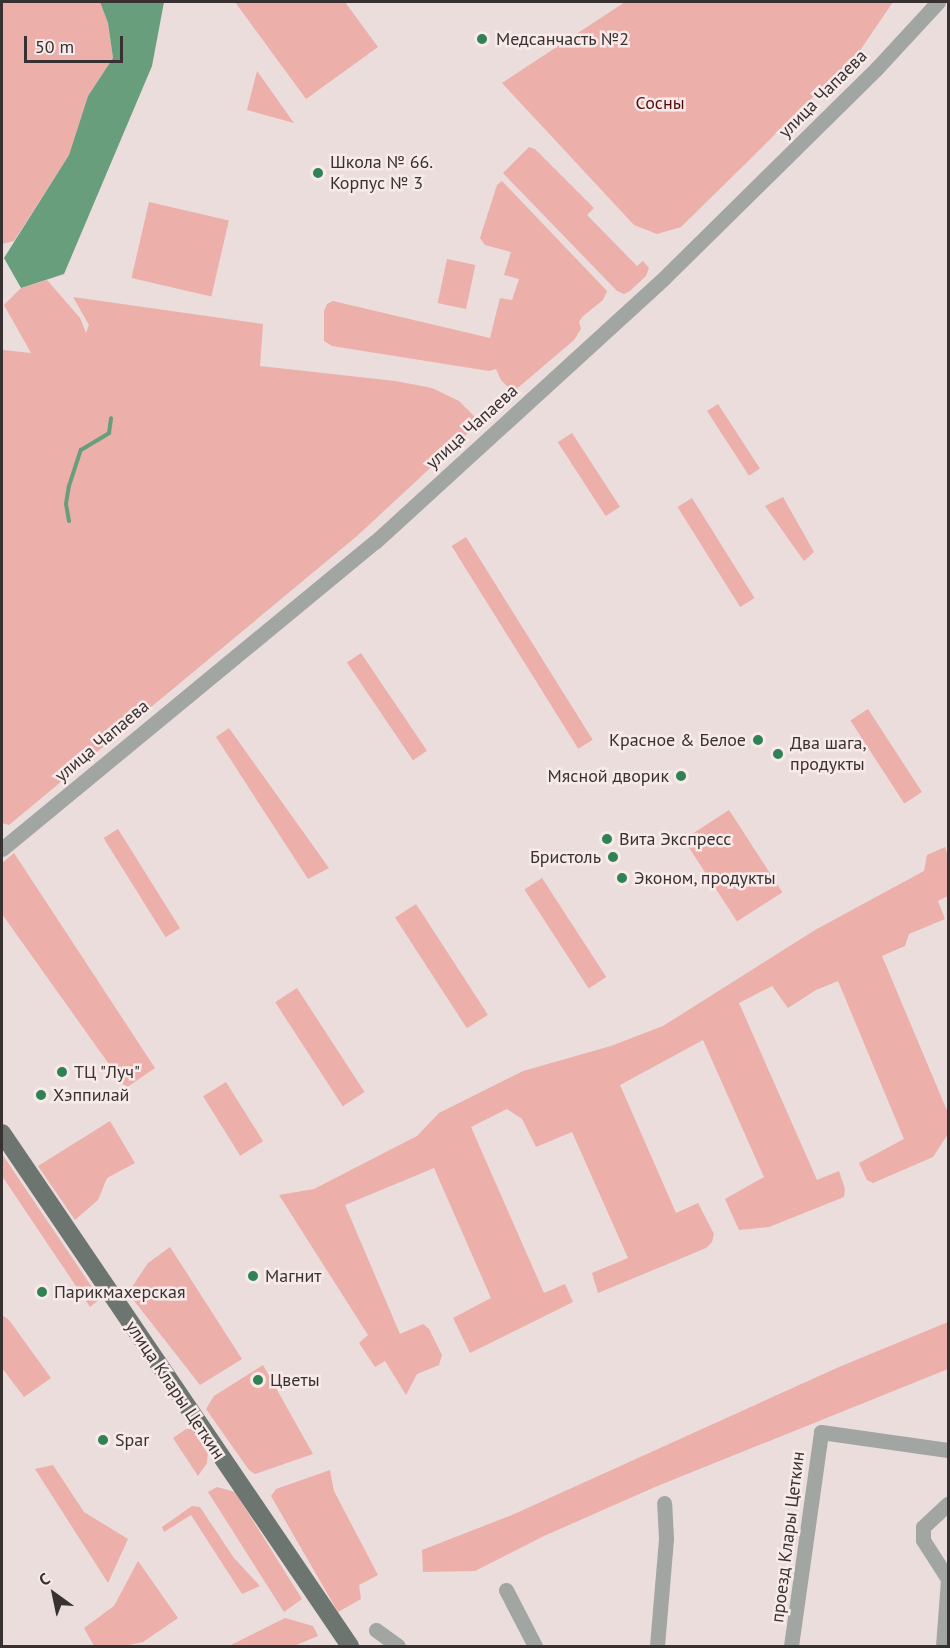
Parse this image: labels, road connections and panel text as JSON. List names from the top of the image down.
{
  "streets": {
    "main road": ["улица Клары Цеткин"],
    "street": ["улица Чапаева", "проезд Клары Цеткин"]
  },
  "parks": ["Сосны"],
  "places": [
    "Медсанчасть №2",
    "Школа № 66. Корпус № 3",
    "Красное & Белое",
    "Два шага, продукты",
    "Мясной дворик",
    "Вита Экспресс",
    "Бристоль",
    "Эконом, продукты",
    "ТЦ \"Луч\"",
    "Хэппилай",
    "Магнит",
    "Парикмахерская",
    "Цветы",
    "Spar"
  ],
  "scale_bar": "50 m",
  "north": "top left"
}
